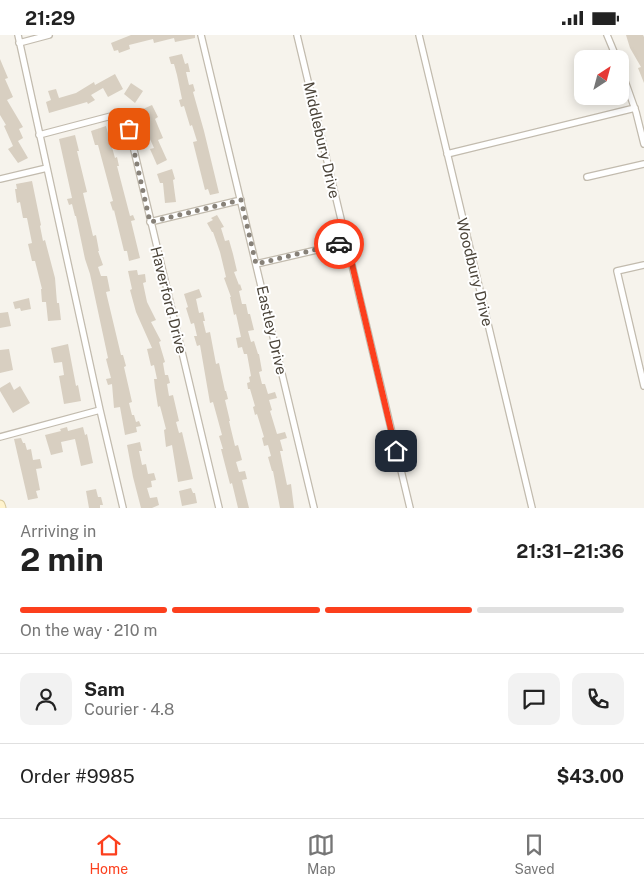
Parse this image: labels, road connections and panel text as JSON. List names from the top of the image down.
{
  "streets": {
    "street": [
      "Middlebury Drive",
      "Woodbury Drive",
      "Haverford Drive",
      "Eastley Drive"
    ]
  },
  "north": "top right",
  "page": {
    "status": "21:29",
    "heading": ["2 min", "Arriving in", "21:31–21:36"],
    "panel": [
      "Sam",
      "Courier · 4.8",
      "Order #9985",
      "$43.00"
    ],
    "bar": "On the way · 210 m",
    "tabs": ["Home", "Map", "Saved"]
  }
}
